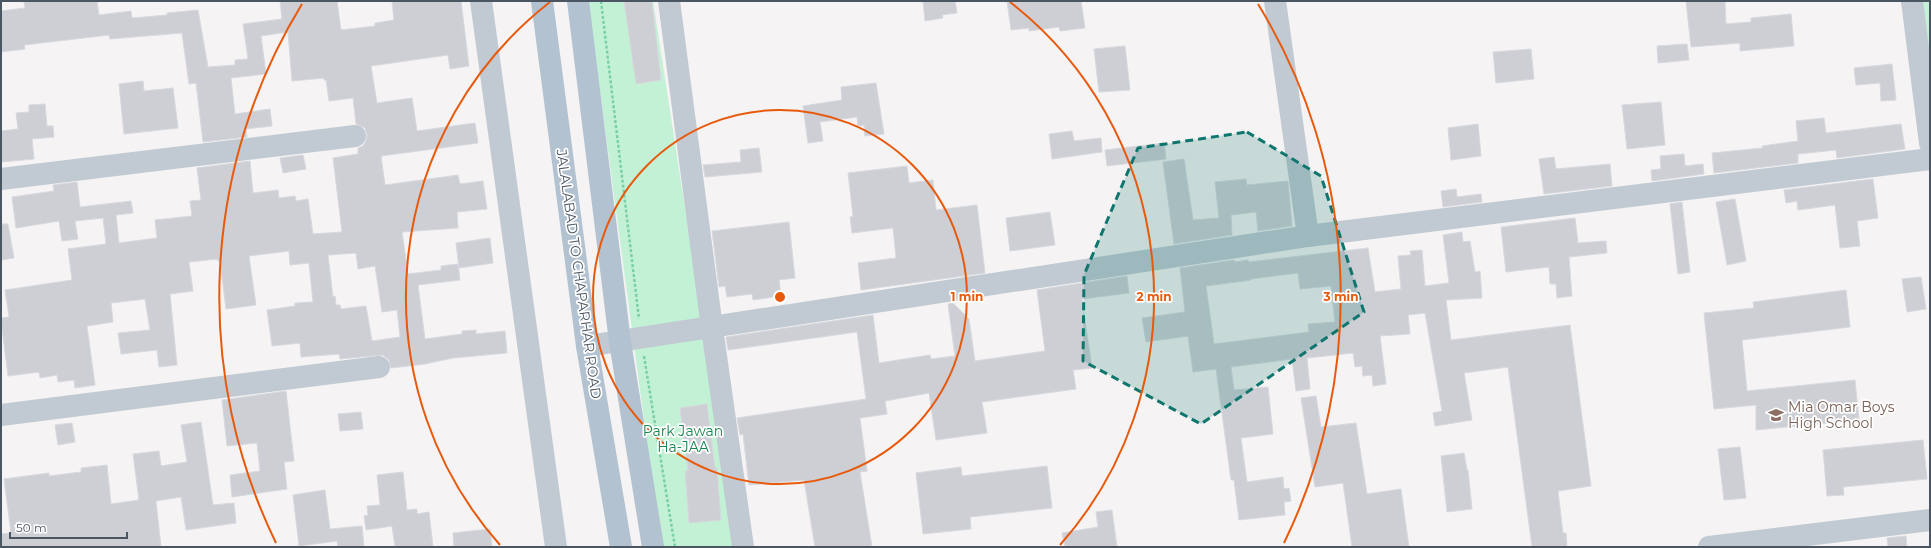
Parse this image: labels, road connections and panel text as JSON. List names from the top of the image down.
{
  "streets": {
    "main road": ["JALALABAD TO CHAPARHAR ROAD"]
  },
  "parks": ["Park Jawan Ha-JAA"],
  "places": {
    "school or university": ["Mia Omar Boys High School"]
  },
  "scale_bar": "50 m",
  "rings": ["1 min", "2 min", "3 min"]
}
